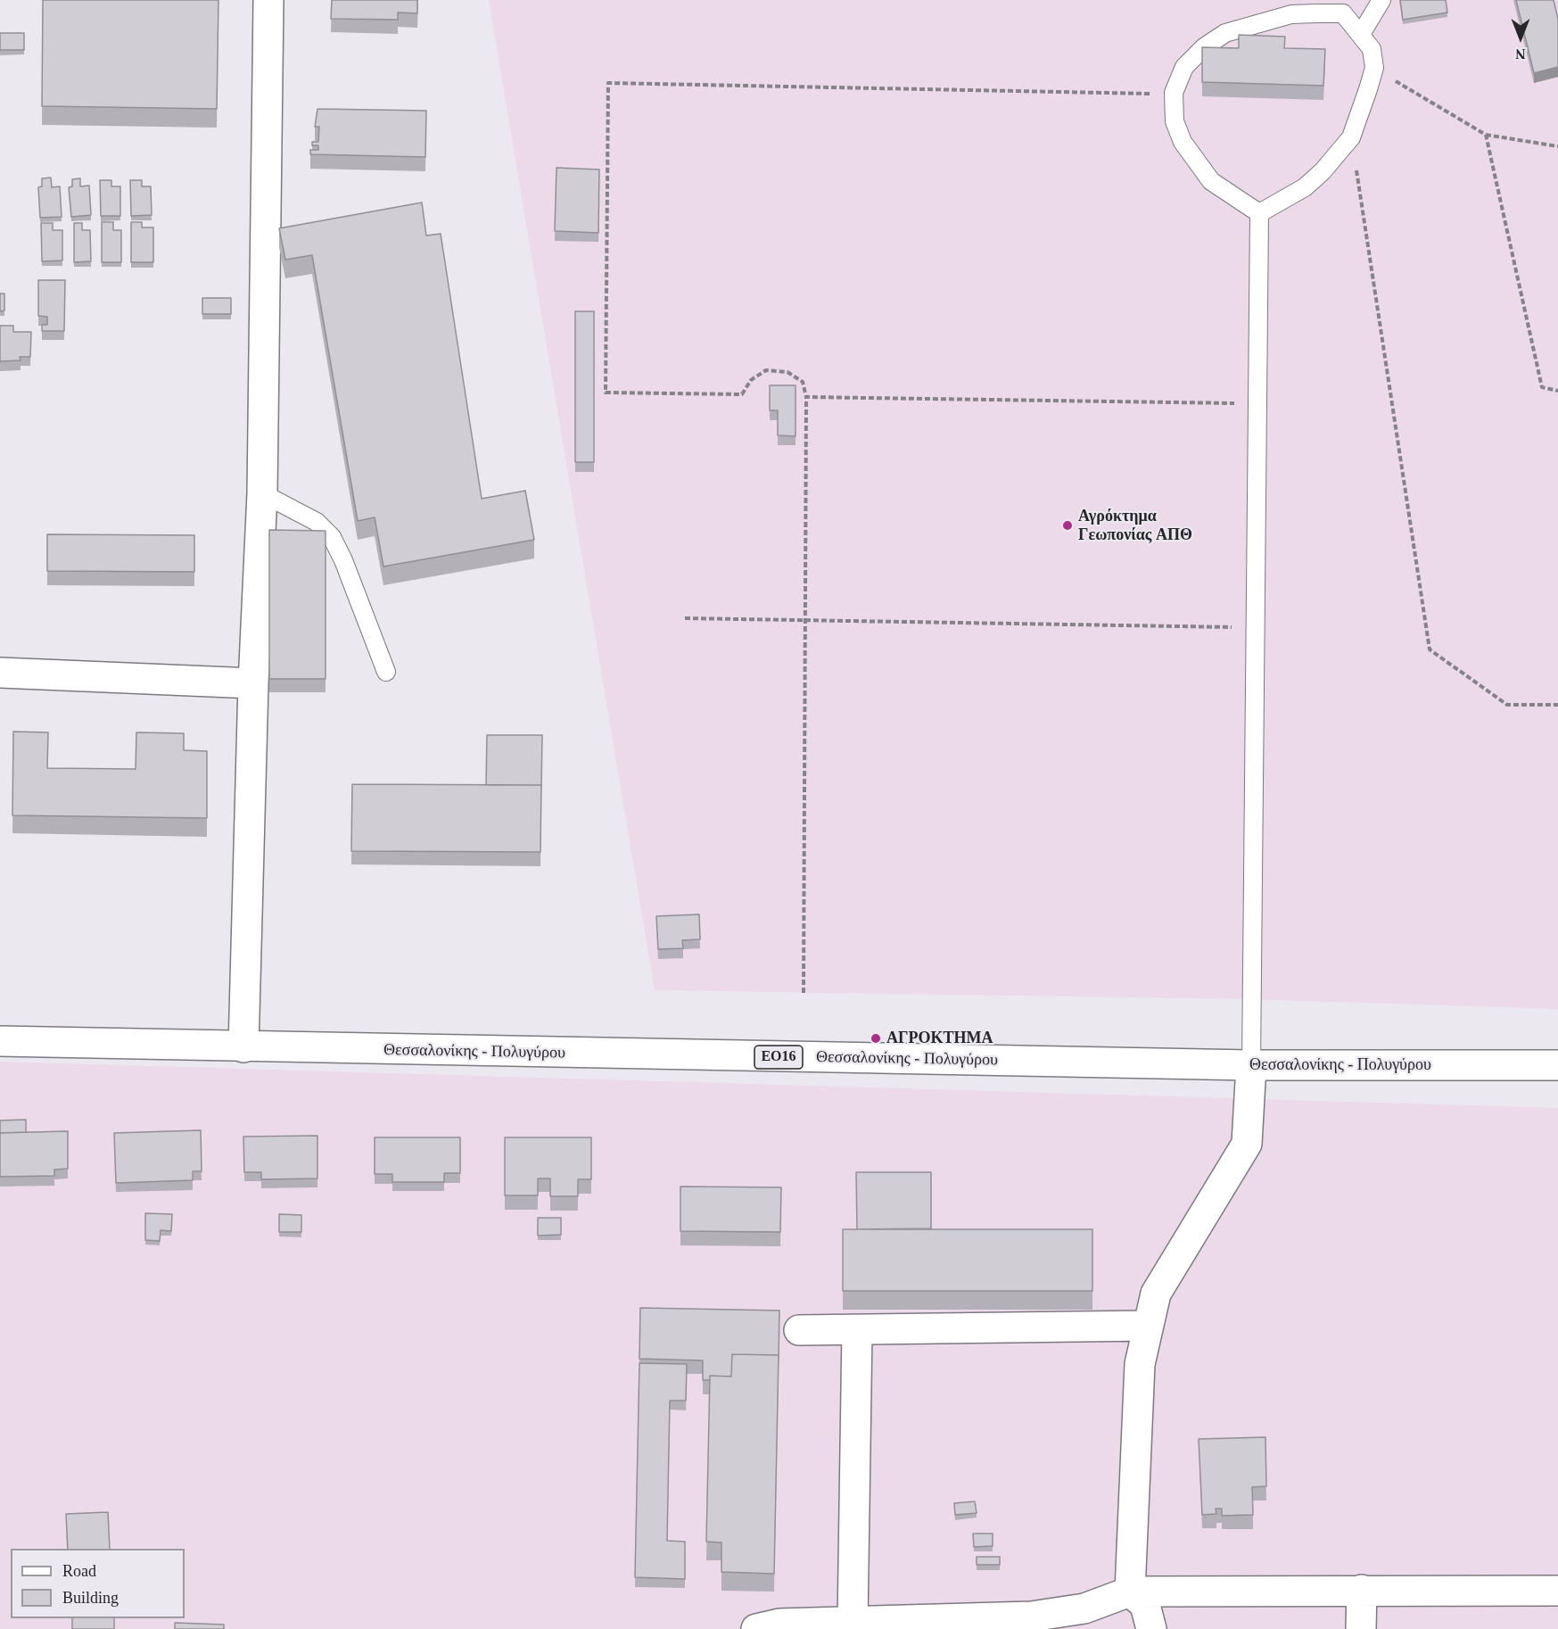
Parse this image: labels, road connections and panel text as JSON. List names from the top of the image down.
{
  "streets": {
    "street": ["Θεσσαλονίκης - Πολυγύρου", "ΕΟ16"]
  },
  "places": ["Αγρόκτημα Γεωπονίας ΑΠΘ", "ΑΓΡΟΚΤΗΜΑ"],
  "legend": ["Road", "Building"],
  "north": "bottom"
}
